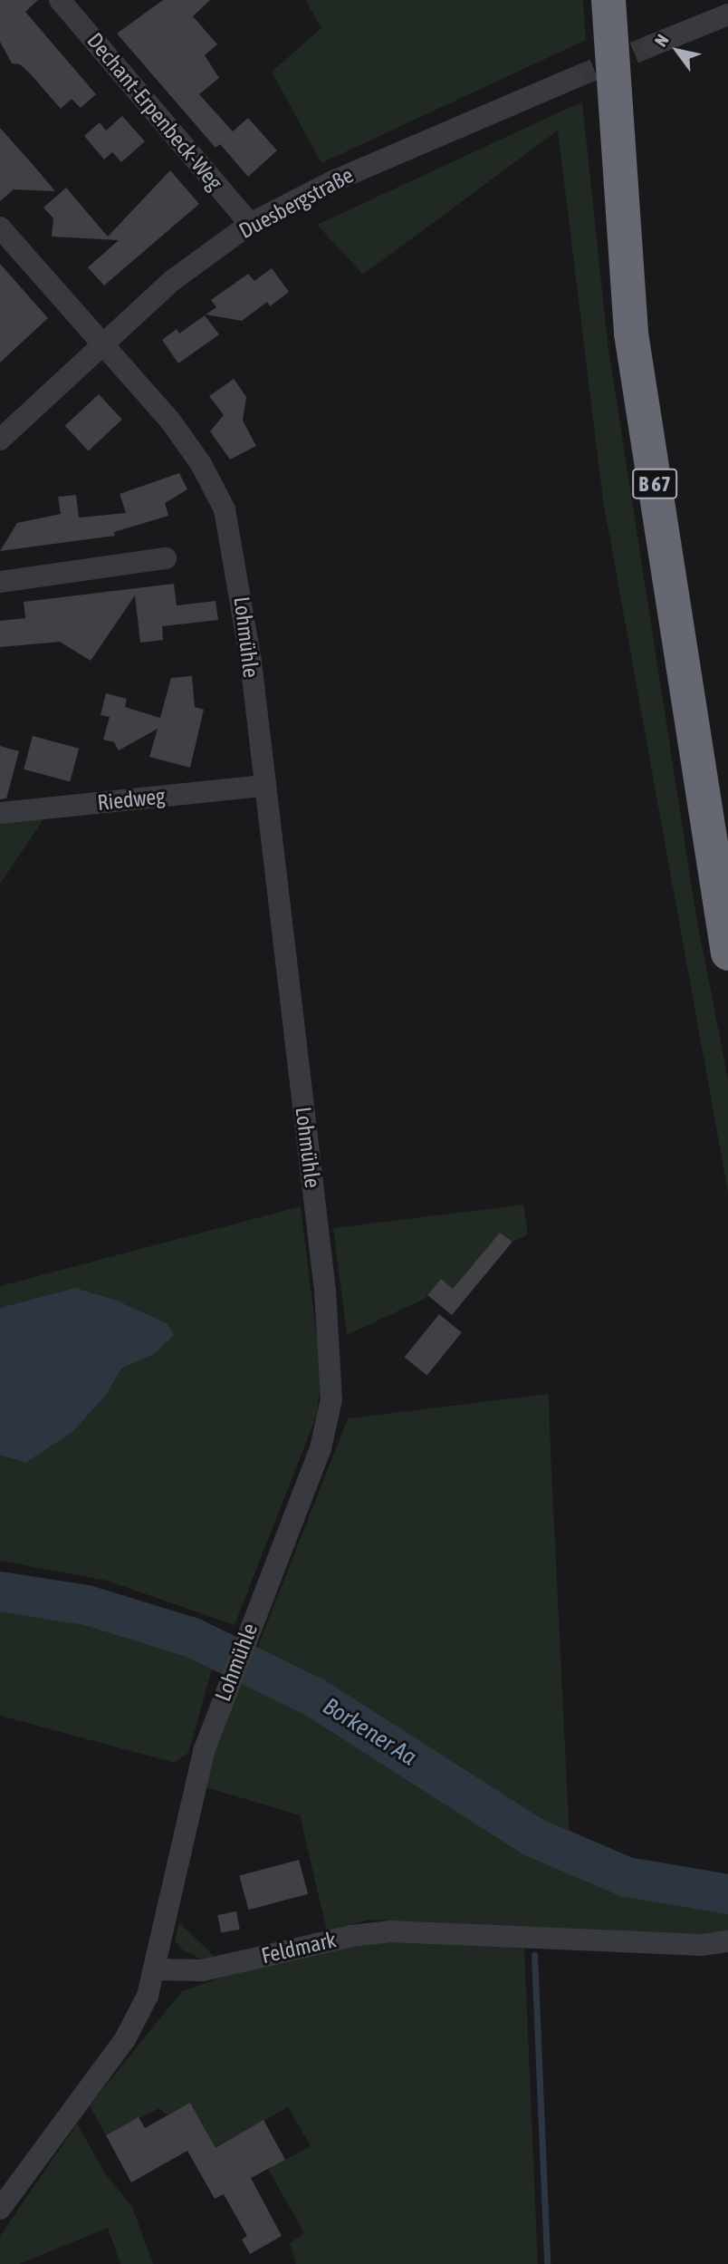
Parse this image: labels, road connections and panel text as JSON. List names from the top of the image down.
{
  "streets": {
    "highway": ["B 67"],
    "street": [
      "Dechant-Erpenbeck-Weg",
      "Duesbergstraße",
      "Lohmühle",
      "Riedweg",
      "Feldmark"
    ]
  },
  "crossings": [
    ["Dechant-Erpenbeck-Weg", "Duesbergstraße"],
    ["Duesbergstraße", "Lohmühle"],
    ["Lohmühle", "Riedweg"],
    ["Lohmühle", "Feldmark"]
  ],
  "water": ["Borkener Aa"],
  "north": "top left"
}
